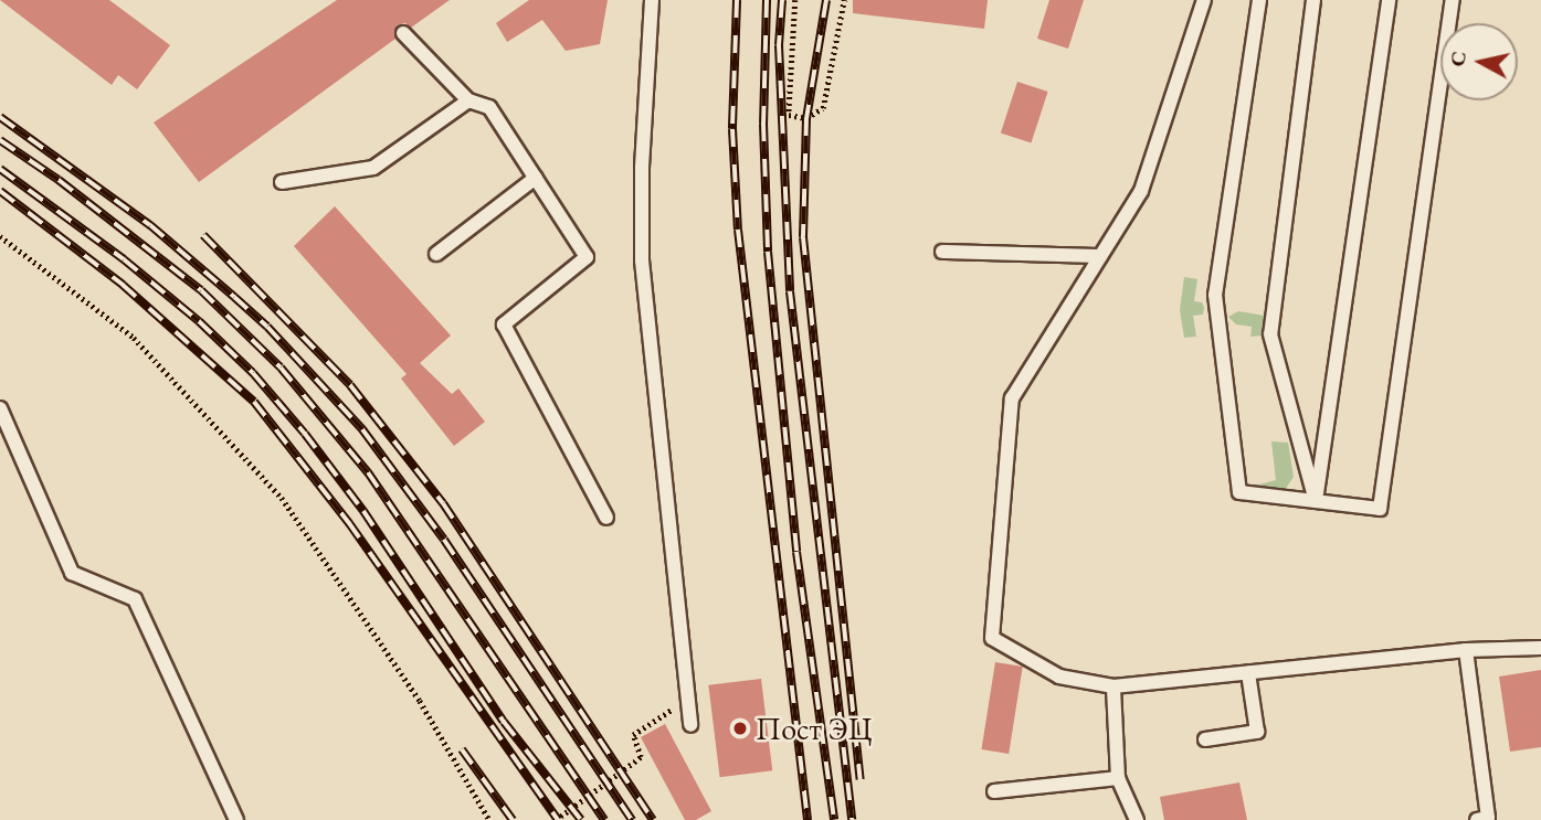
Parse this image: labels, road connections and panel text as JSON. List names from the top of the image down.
{
  "places": ["Пост ЭЦ"],
  "north": "left"
}
